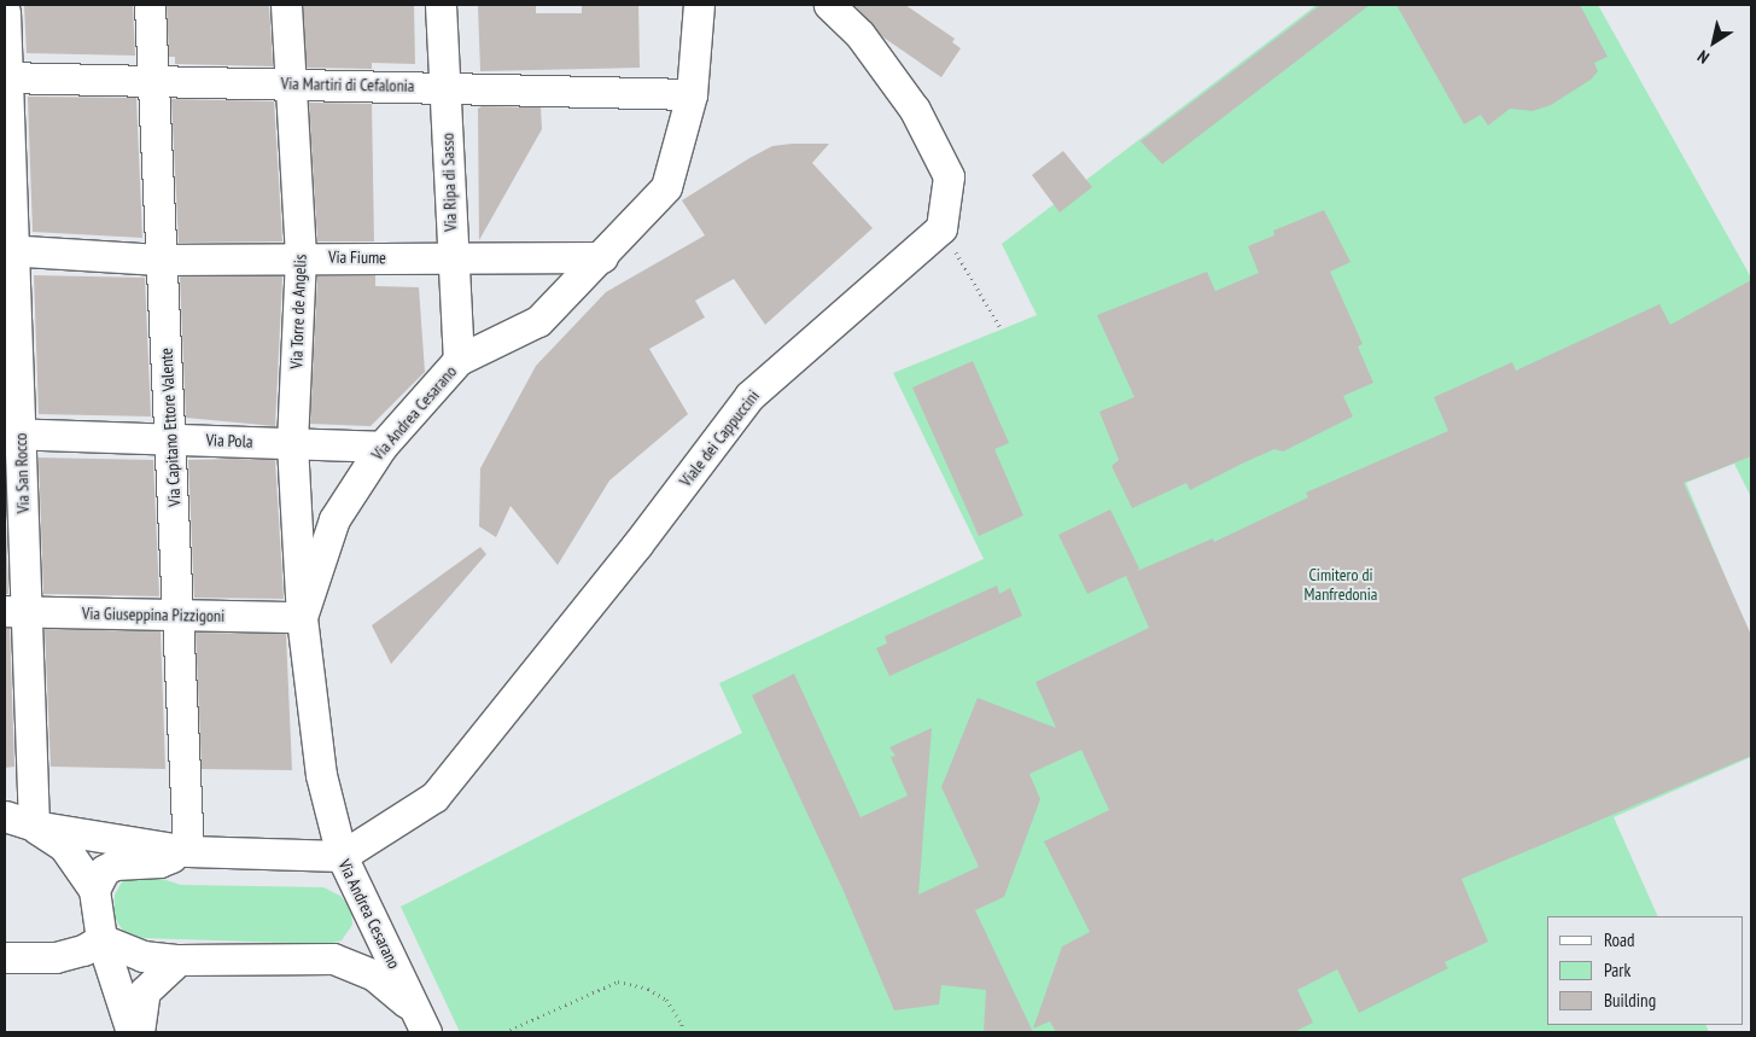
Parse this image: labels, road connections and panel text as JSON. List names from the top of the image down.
{
  "streets": {
    "street": [
      "Via Martiri di Cefalonia",
      "Via Ripa di Sasso",
      "Via Fiume",
      "Via Torre de Angelis",
      "Via Andrea Cesarano",
      "Via Capitano Ettore Valente",
      "Viale dei Cappuccini",
      "Via Pola",
      "Via San Rocco",
      "Via Giuseppina Pizzigoni"
    ]
  },
  "crossings": [
    ["Via Martiri di Cefalonia", "Via Ripa di Sasso"],
    ["Via Martiri di Cefalonia", "Via Torre de Angelis"],
    ["Via Martiri di Cefalonia", "Via Andrea Cesarano"],
    ["Via Martiri di Cefalonia", "Via Capitano Ettore Valente"],
    ["Via Martiri di Cefalonia", "Via San Rocco"],
    ["Via Ripa di Sasso", "Via Fiume"],
    ["Via Ripa di Sasso", "Via Andrea Cesarano"],
    ["Via Fiume", "Via Torre de Angelis"],
    ["Via Fiume", "Via Andrea Cesarano"],
    ["Via Fiume", "Via Capitano Ettore Valente"],
    ["Via Fiume", "Via San Rocco"],
    ["Via Torre de Angelis", "Via Andrea Cesarano"],
    ["Via Torre de Angelis", "Via Pola"],
    ["Via Torre de Angelis", "Via Giuseppina Pizzigoni"],
    ["Via Andrea Cesarano", "Viale dei Cappuccini"],
    ["Via Andrea Cesarano", "Via Pola"],
    ["Via Andrea Cesarano", "Via Giuseppina Pizzigoni"],
    ["Via Capitano Ettore Valente", "Via Pola"],
    ["Via Capitano Ettore Valente", "Via Giuseppina Pizzigoni"],
    ["Via Pola", "Via San Rocco"],
    ["Via San Rocco", "Via Giuseppina Pizzigoni"]
  ],
  "parks": ["Cimitero di Manfredonia"],
  "legend": ["Road", "Park", "Building"],
  "north": "bottom left"
}
